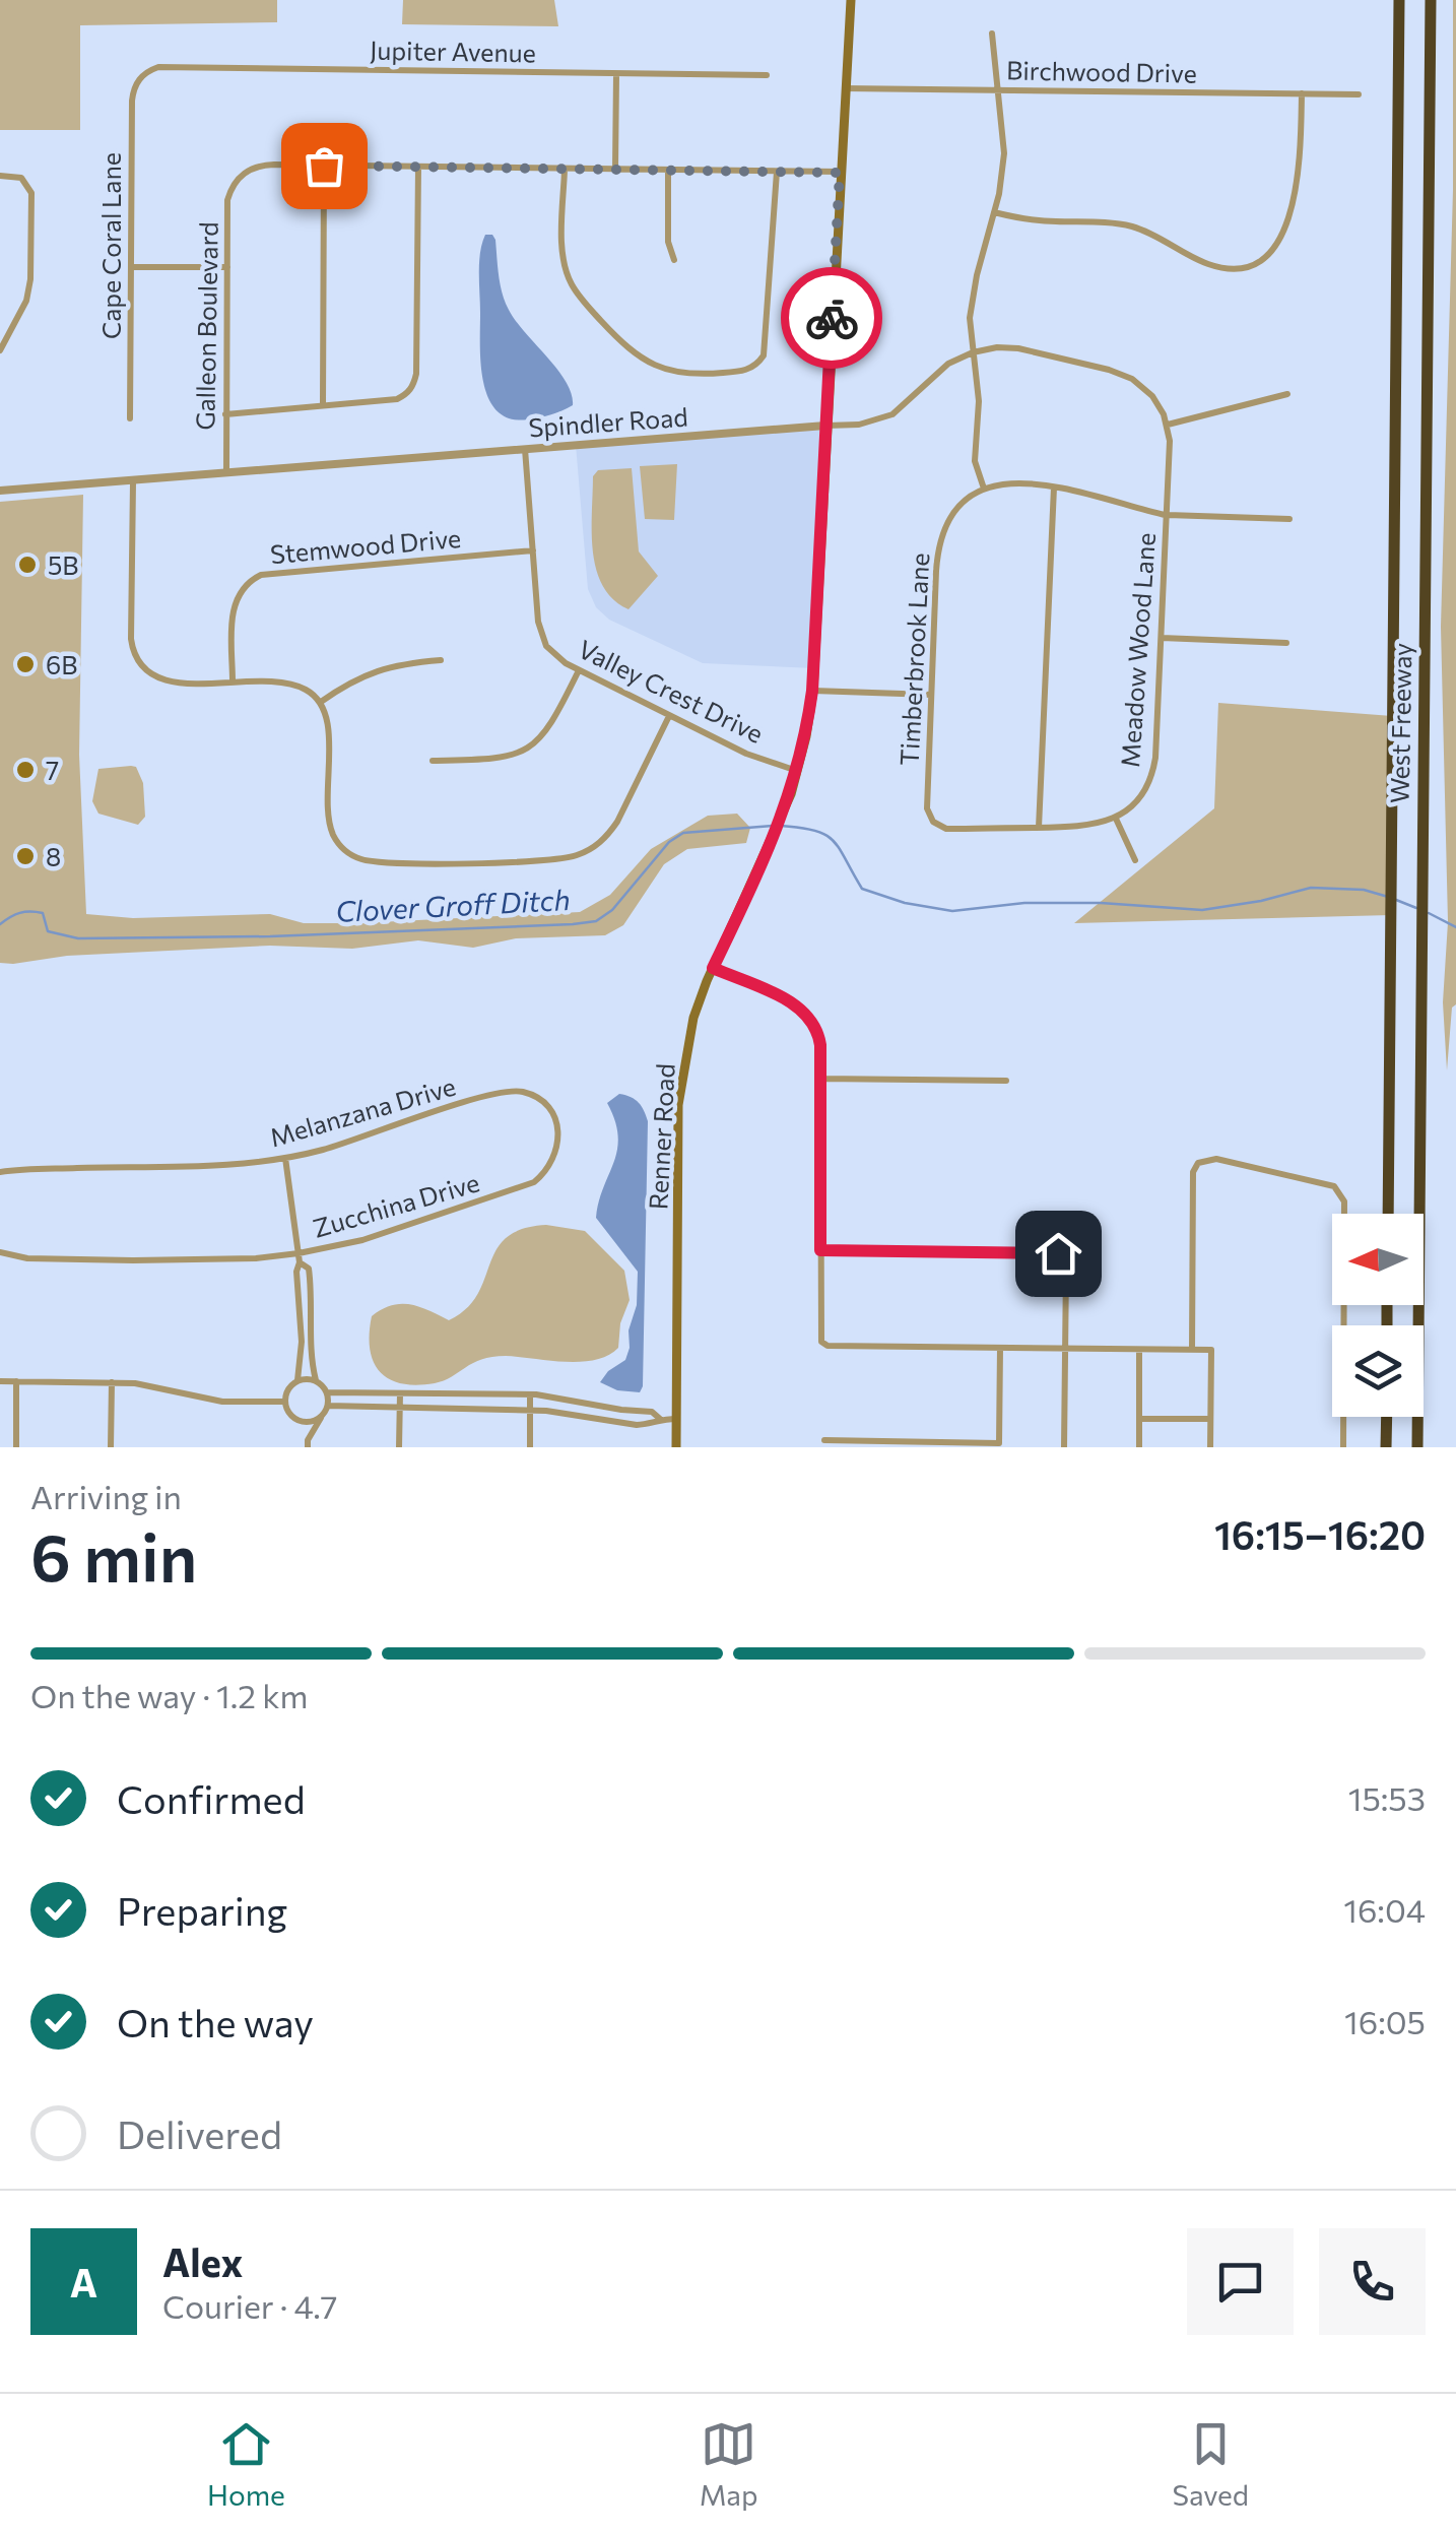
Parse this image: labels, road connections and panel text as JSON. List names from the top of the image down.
{
  "streets": {
    "highway": ["West Freeway"],
    "main road": ["Renner Road"],
    "street": [
      "Jupiter Avenue",
      "Birchwood Drive",
      "Cape Coral Lane",
      "Galleon Boulevard",
      "Spindler Road",
      "Stemwood Drive",
      "Meadow Wood Lane",
      "Timberbrook Lane",
      "Valley Crest Drive",
      "Melanzana Drive",
      "Zucchina Drive"
    ]
  },
  "crossings": [
    ["Jupiter Avenue", "Cape Coral Lane"],
    ["Birchwood Drive", "Renner Road"],
    ["Galleon Boulevard", "Spindler Road"],
    ["Galleon Boulevard", "Renner Road"],
    ["Spindler Road", "Meadow Wood Lane"],
    ["Spindler Road", "Valley Crest Drive"],
    ["Spindler Road", "Renner Road"],
    ["Stemwood Drive", "Valley Crest Drive"],
    ["Valley Crest Drive", "Renner Road"],
    ["Melanzana Drive", "Zucchina Drive"]
  ],
  "water": ["Clover Groff Ditch"],
  "places": [
    "5B",
    "6B",
    "7",
    "8"
  ],
  "north": "left",
  "page": {
    "heading": ["6 min", "Arriving in", "16:15–16:20"],
    "panel": ["Alex", "Courier · 4.7"],
    "bar": "On the way · 1.2 km",
    "list": [
      ["Confirmed", "15:53"],
      ["Preparing", "16:04"],
      ["On the way", "16:05"],
      "Delivered"
    ],
    "round": "A",
    "tabs": ["Home", "Map", "Saved"]
  }
}
